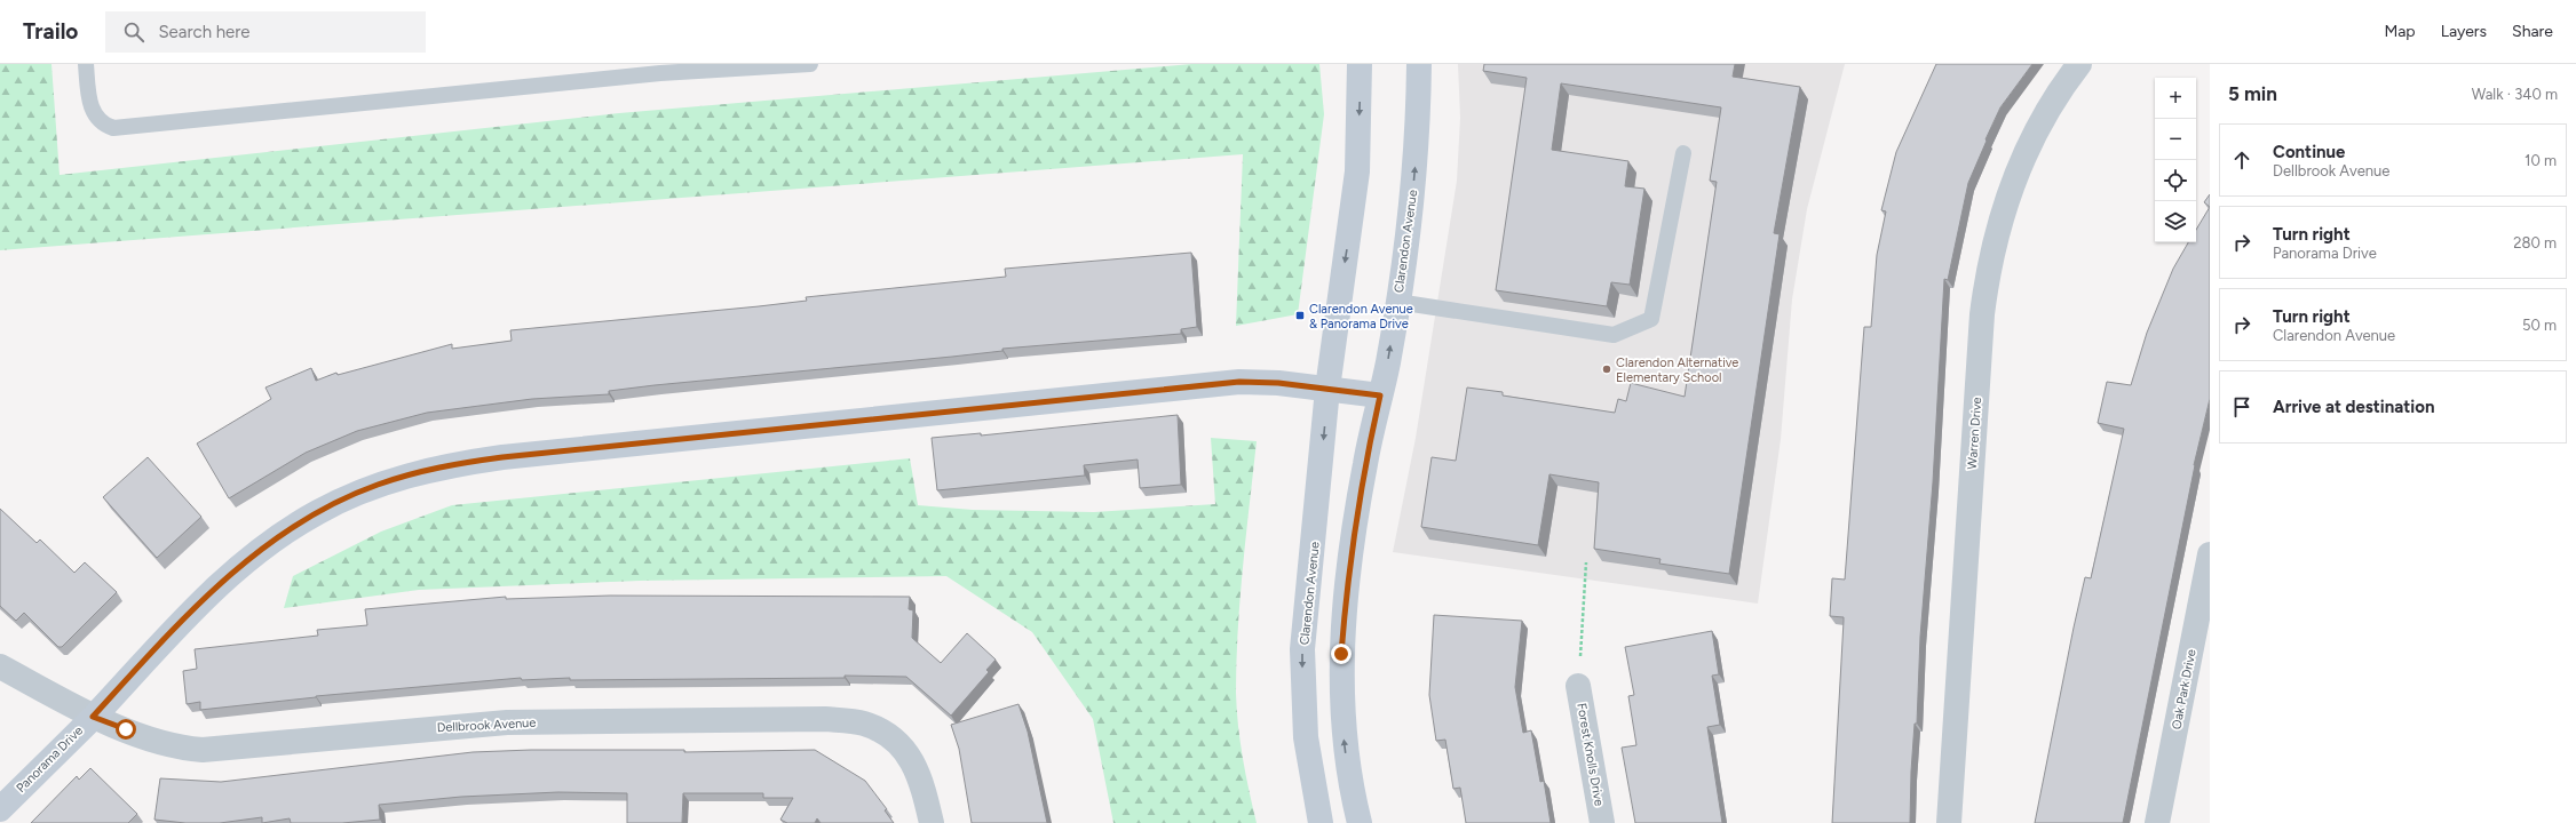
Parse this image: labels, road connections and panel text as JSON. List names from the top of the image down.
{
  "streets": {
    "main road": ["Clarendon Avenue", "Panorama Drive"],
    "street": [
      "Warren Drive",
      "Oak Park Drive",
      "Dellbrook Avenue",
      "Forest Knolls Drive"
    ]
  },
  "crossings": [
    ["Clarendon Avenue", "Panorama Drive"],
    ["Dellbrook Avenue", "Panorama Drive"]
  ],
  "places": {
    "transit": ["Clarendon Avenue & Panorama Drive"],
    "other": ["Clarendon Alternative Elementary School"]
  },
  "page": {
    "header": "Trailo",
    "search": "Search here",
    "nav": ["Map", "Layers", "Share"],
    "heading": ["5 min", "Walk · 340 m"],
    "map_buttons": ["+", "−"],
    "list": [
      ["Continue", "Dellbrook Avenue", "10 m"],
      ["Turn right", "Panorama Drive", "280 m"],
      ["Turn right", "Clarendon Avenue", "50 m"],
      "Arrive at destination"
    ]
  }
}
